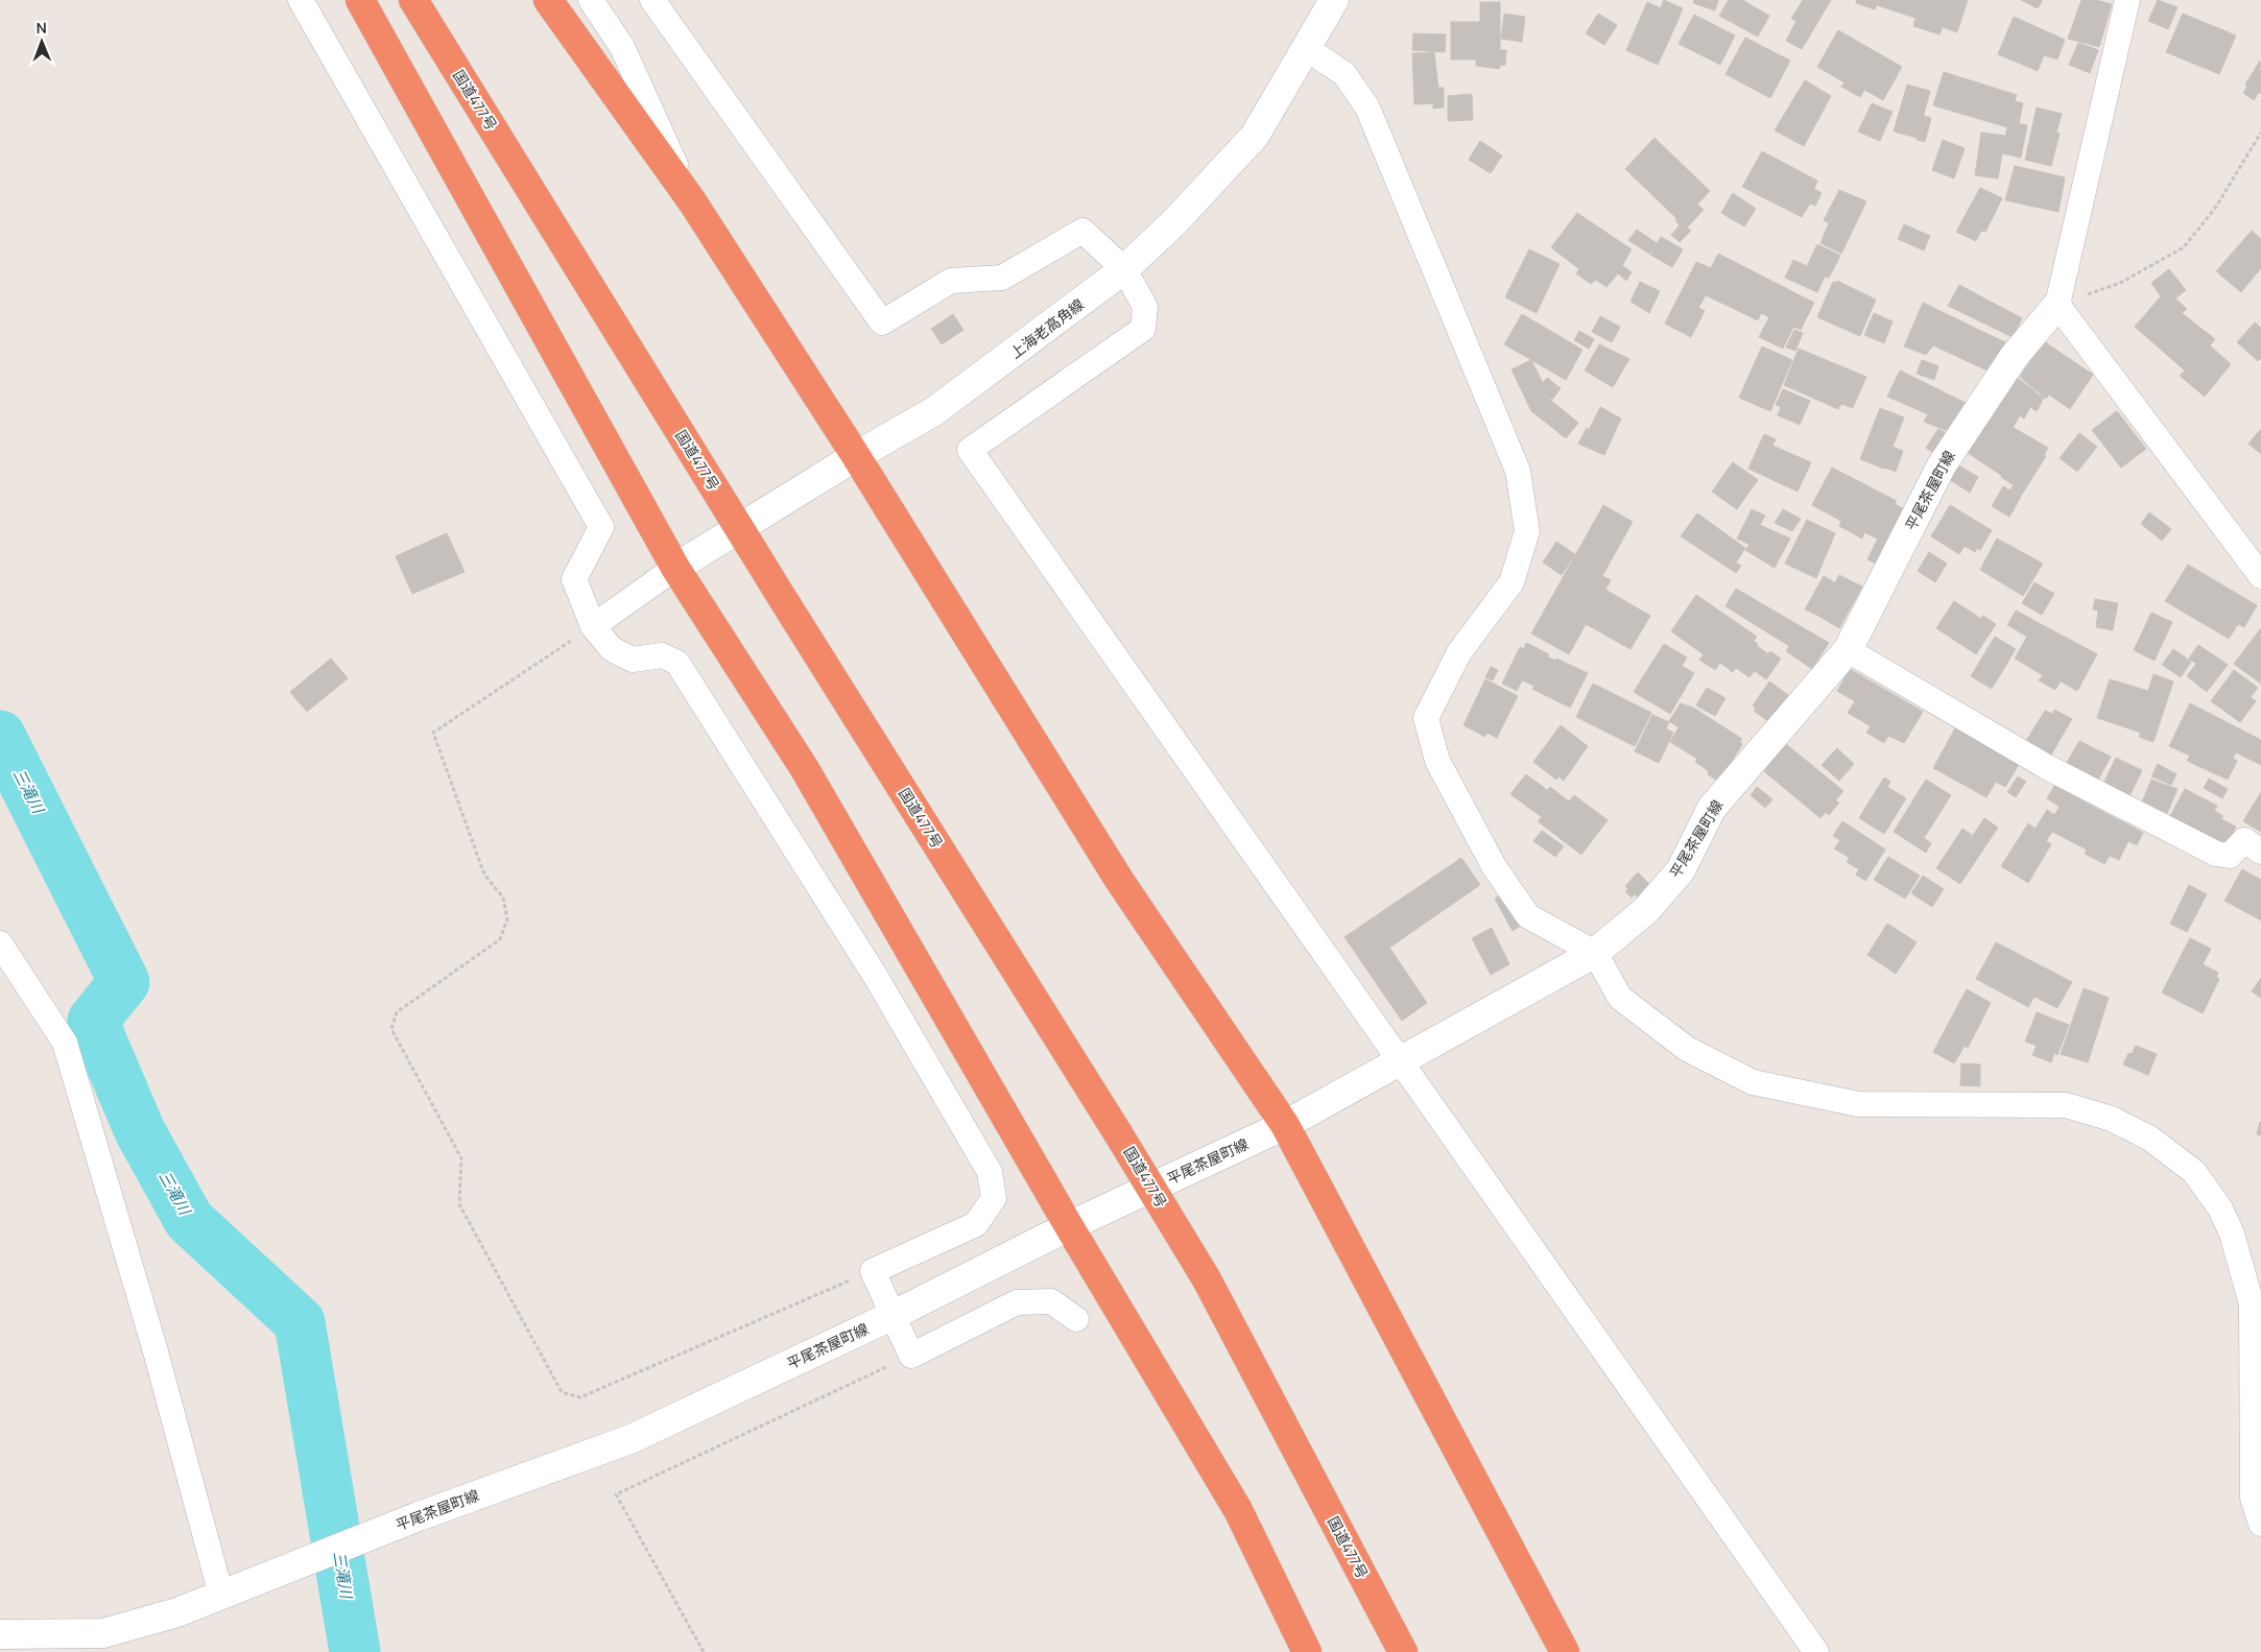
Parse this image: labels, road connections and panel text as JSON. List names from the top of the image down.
{
  "streets": {
    "highway": ["国道477号"],
    "main road": ["上海老高角線", "平尾茶屋町線"]
  },
  "water": ["三滝川"],
  "north": "top"
}
